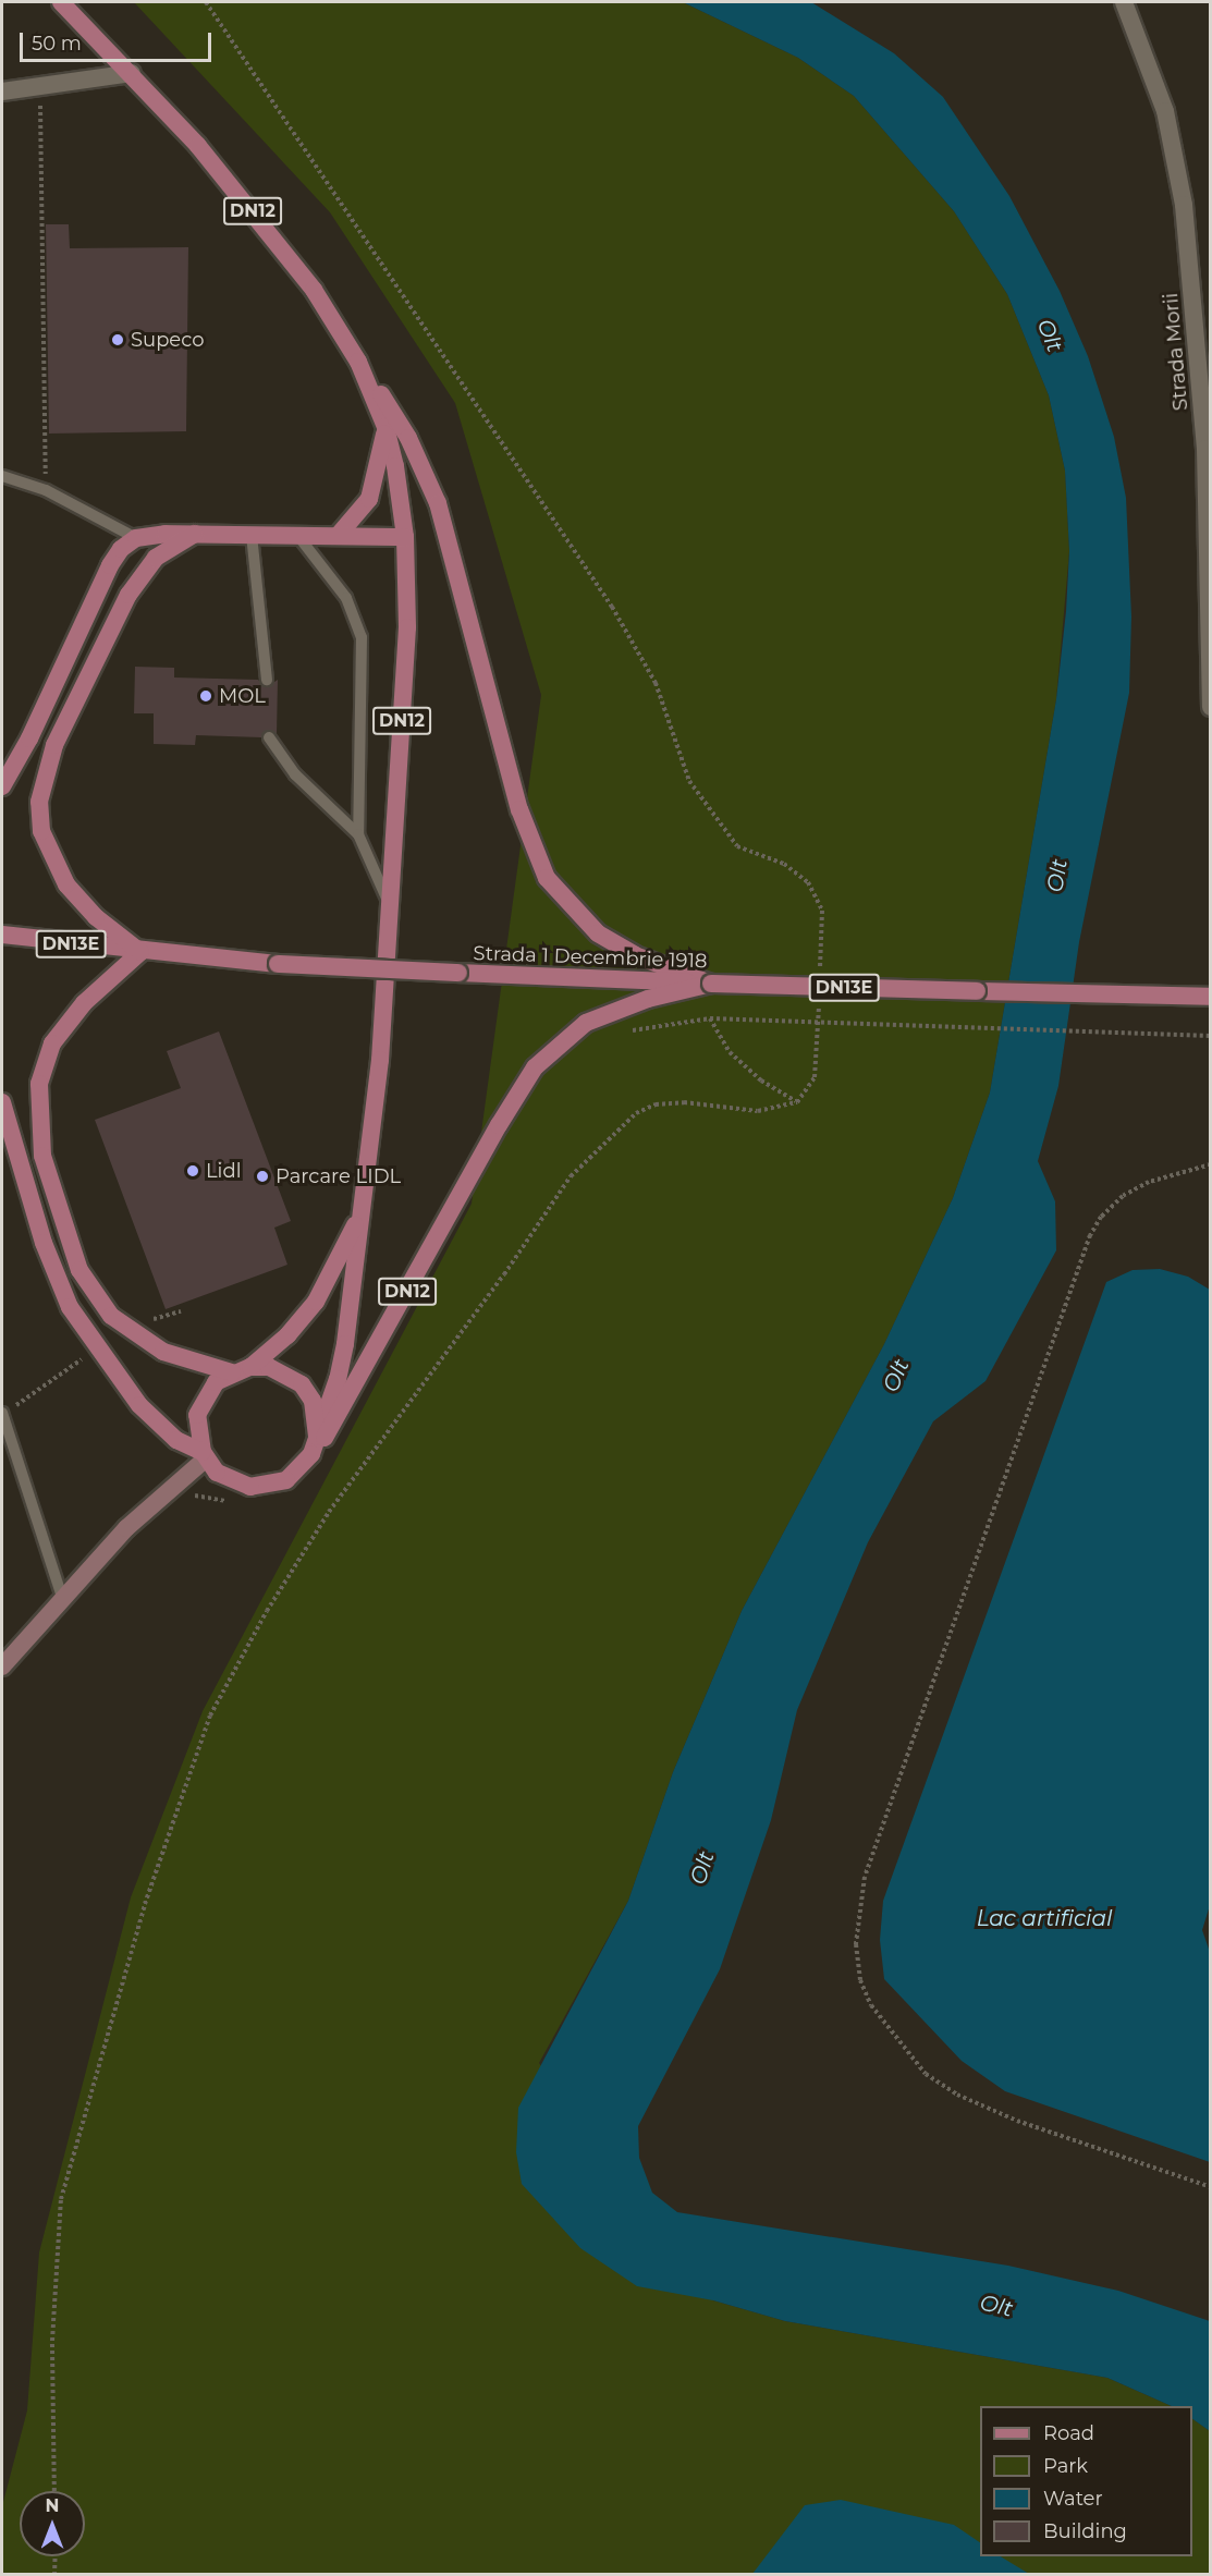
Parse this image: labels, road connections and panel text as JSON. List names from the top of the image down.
{
  "streets": {
    "main road": ["DN12", "DN13E", "Strada 1 Decembrie 1918"],
    "street": ["Strada Morii"]
  },
  "crossings": [
    ["DN12", "Strada 1 Decembrie 1918"]
  ],
  "water": ["Olt", "Lac artificial"],
  "places": [
    "Supeco",
    "MOL",
    "Lidl",
    "Parcare LIDL"
  ],
  "legend": [
    "Road",
    "Park",
    "Water",
    "Building"
  ],
  "scale_bar": "50 m",
  "north": "top"
}
